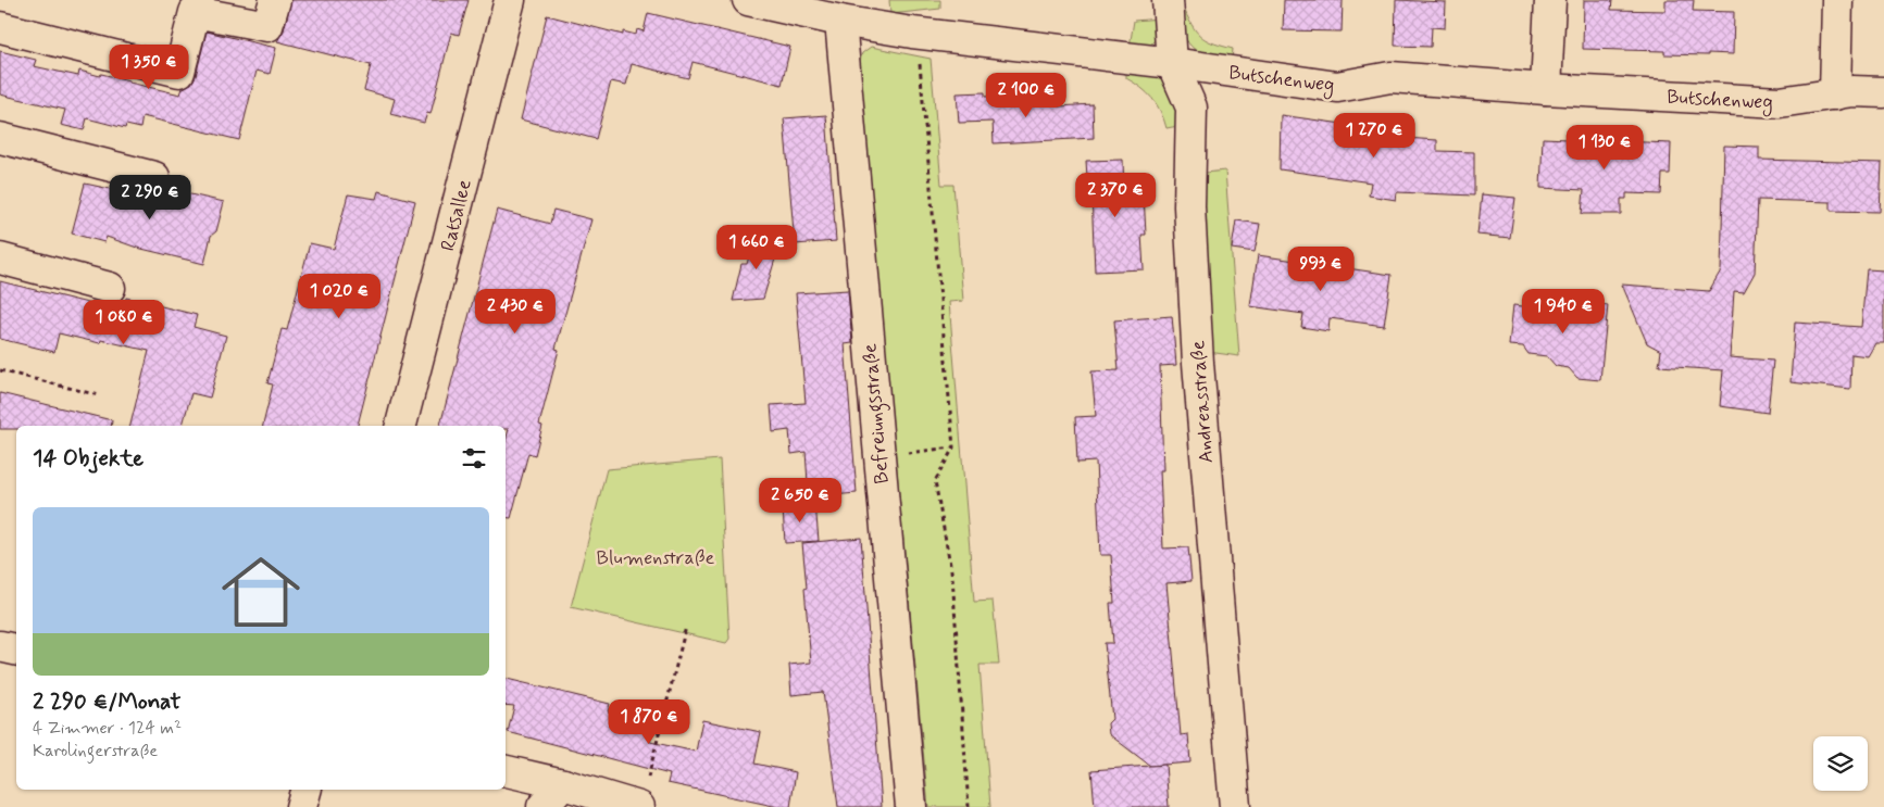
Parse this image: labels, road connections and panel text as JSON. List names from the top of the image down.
{
  "streets": {
    "street": [
      "Butschenweg",
      "Ratsallee",
      "Andreasstraße",
      "Befreiungsstraße"
    ]
  },
  "crossings": [
    ["Butschenweg", "Andreasstraße"],
    ["Butschenweg", "Befreiungsstraße"]
  ],
  "parks": ["Blumenstraße"],
  "page": {
    "price": [
      "1 350 €",
      "2 100 €",
      "1 270 €",
      "1 130 €",
      "2 370 €",
      "2 290 €",
      "1 660 €",
      "993 €",
      "1 020 €",
      "2 430 €",
      "1 940 €",
      "1 080 €",
      "2 650 €",
      "1 870 €"
    ],
    "heading": "14 Objekte",
    "list": [
      {
        "name": "2 290 €/Monat",
        "note": "4 Zimmer · 124 m² · Karolingerstraße"
      }
    ]
  }
}
